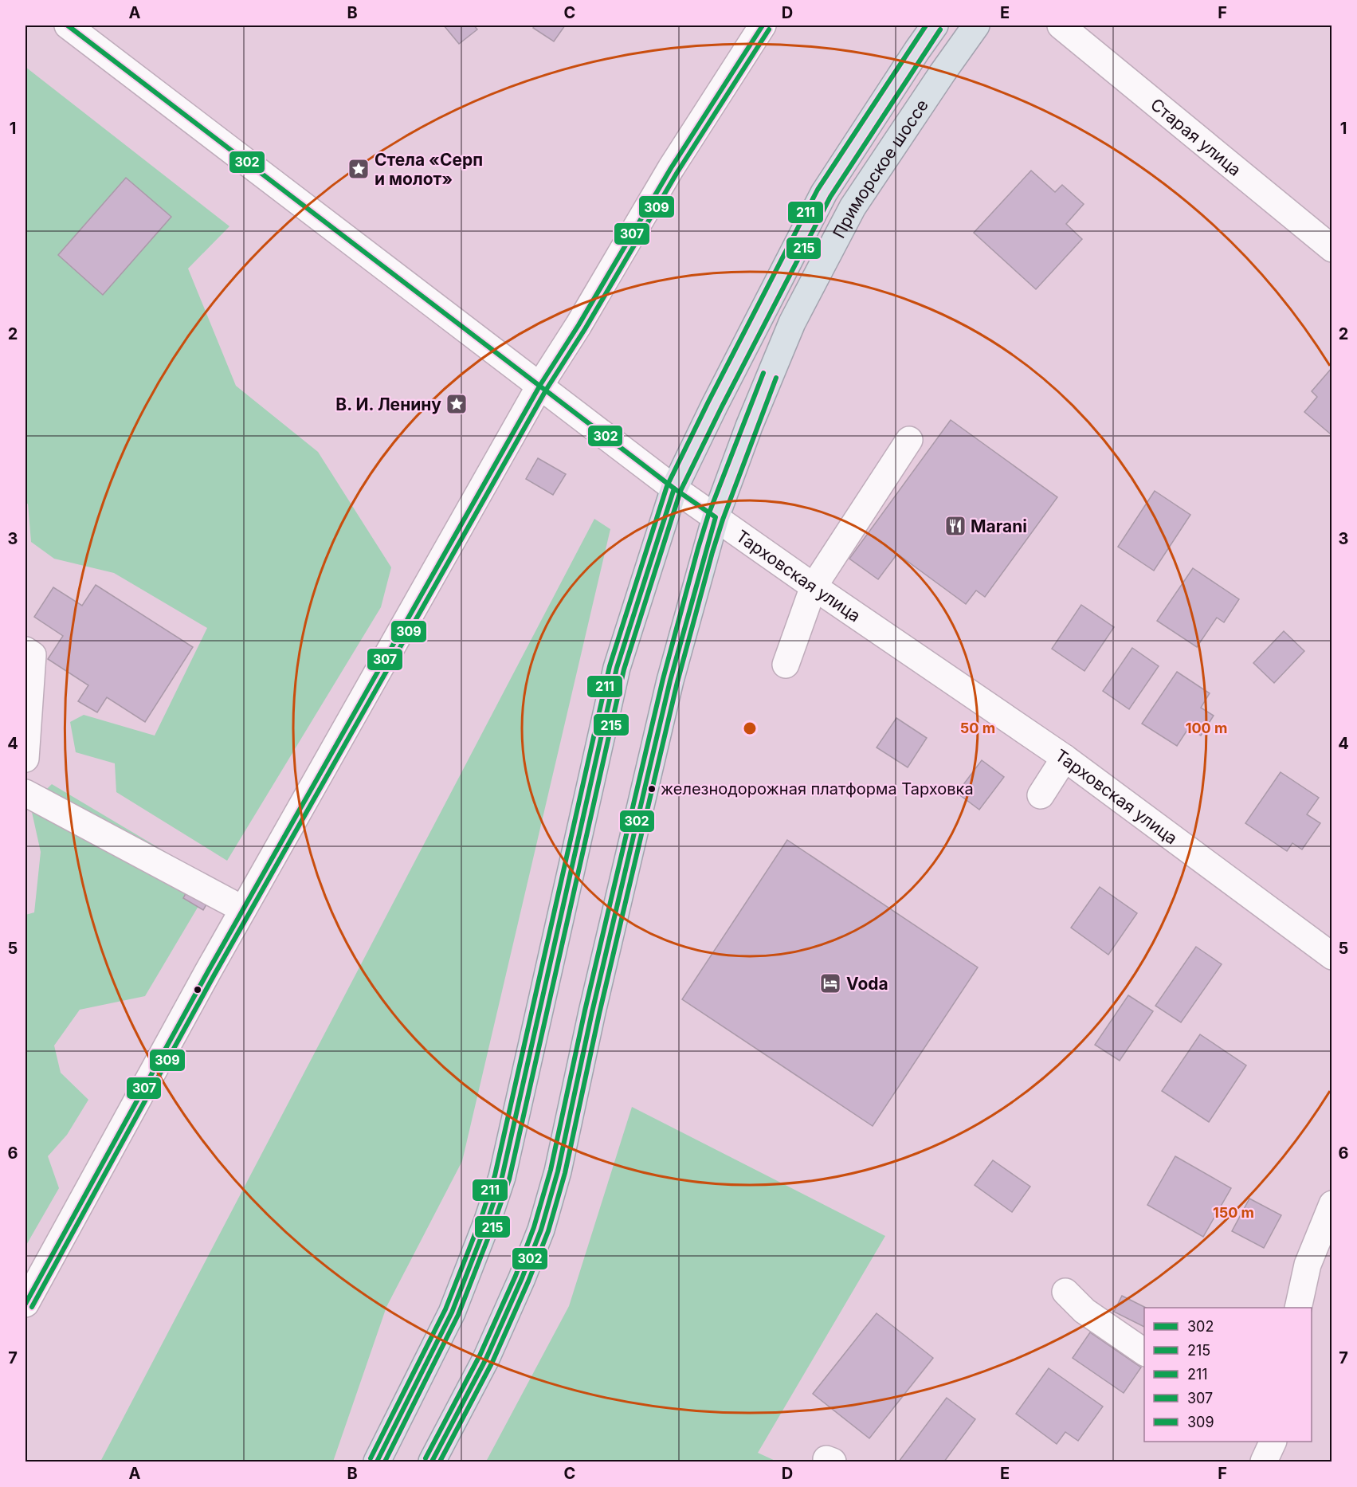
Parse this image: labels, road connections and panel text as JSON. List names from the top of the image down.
{
  "streets": {
    "highway": ["Приморское шоссе"],
    "street": ["Старая улица", "Тарховская улица"]
  },
  "crossings": [
    ["Приморское шоссе", "Тарховская улица"]
  ],
  "places": {
    "place": ["Стела «Серп и молот»", "В. И. Ленину"],
    "restaurant": ["Marani"],
    "other": ["железнодорожная платформа Тарховка"],
    "hotel": ["Voda"]
  },
  "lines": [
    "transit line 302",
    "transit line 211",
    "transit line 307",
    "transit line 215",
    "transit line 309"
  ],
  "legend": [
    "302",
    "215",
    "211",
    "307",
    "309"
  ],
  "grid": {
    "columns": [
      "A",
      "B",
      "C",
      "D",
      "E",
      "F"
    ],
    "rows": [
      "1",
      "2",
      "3",
      "4",
      "5",
      "6",
      "7"
    ]
  },
  "rings": ["50 m", "100 m", "150 m"]
}
